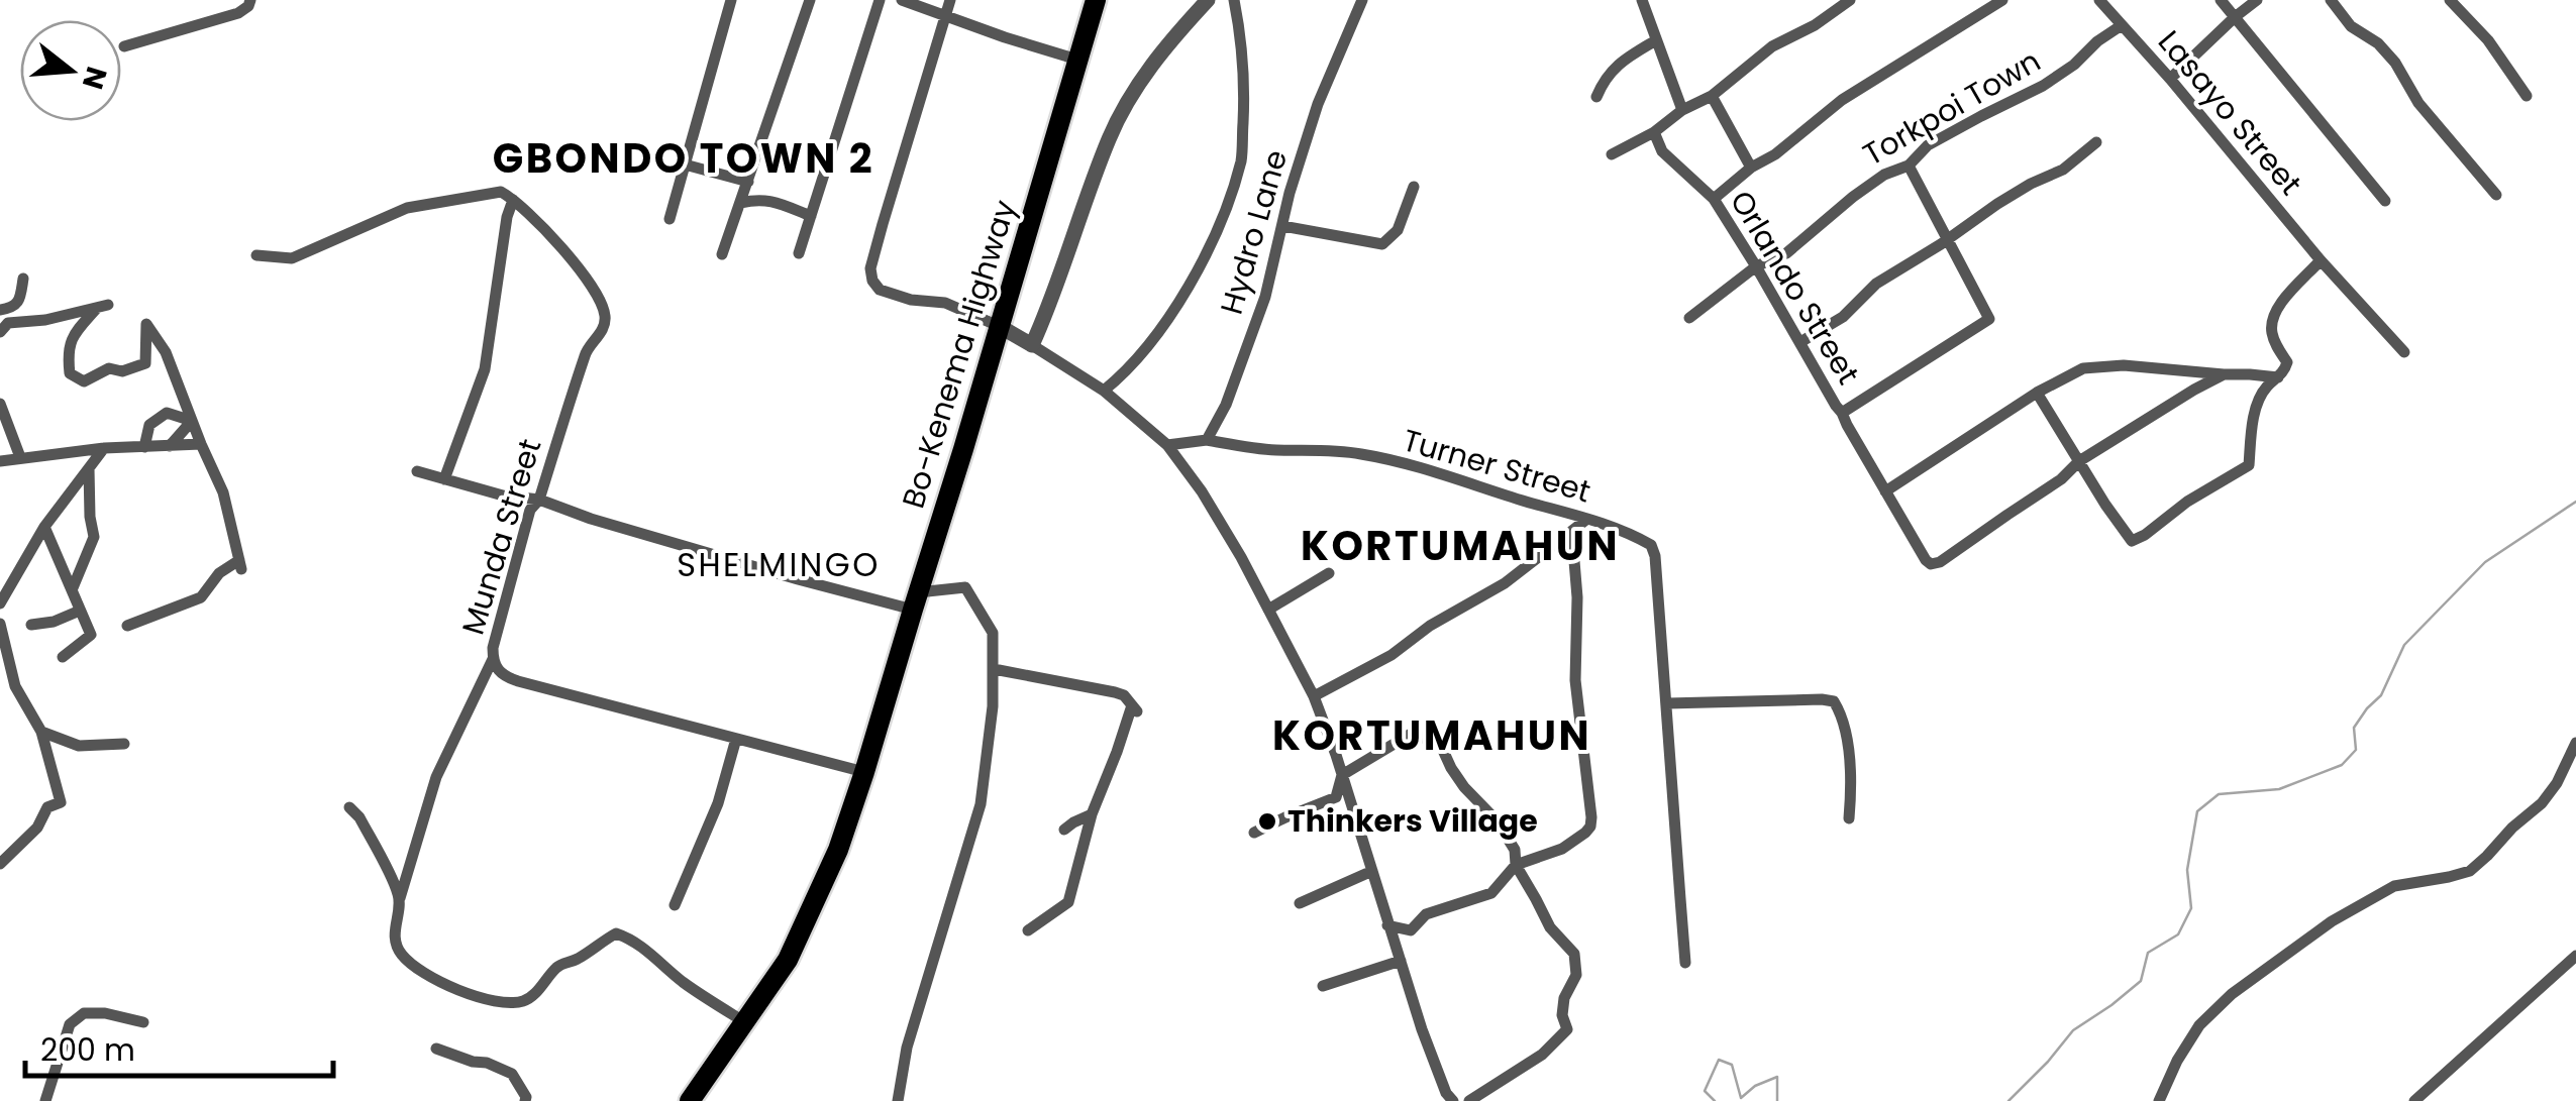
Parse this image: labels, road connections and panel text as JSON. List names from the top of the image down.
{
  "streets": {
    "highway": ["Bo-Kenema Highway"],
    "street": [
      "Torkpoi Town",
      "Lasayo Street",
      "Hydro Lane",
      "Orlando Street",
      "Turner Street",
      "Munda Street"
    ]
  },
  "crossings": [
    ["Torkpoi Town", "Lasayo Street"],
    ["Torkpoi Town", "Orlando Street"],
    ["Hydro Lane", "Turner Street"],
    ["Bo-Kenema Highway", "Munda Street"]
  ],
  "districts": [
    "GBONDO TOWN 2",
    "KORTUMAHUN",
    "SHELMINGO",
    "KORTUMAHUN"
  ],
  "places": ["Thinkers Village"],
  "scale_bar": "200 m",
  "north": "right"
}
